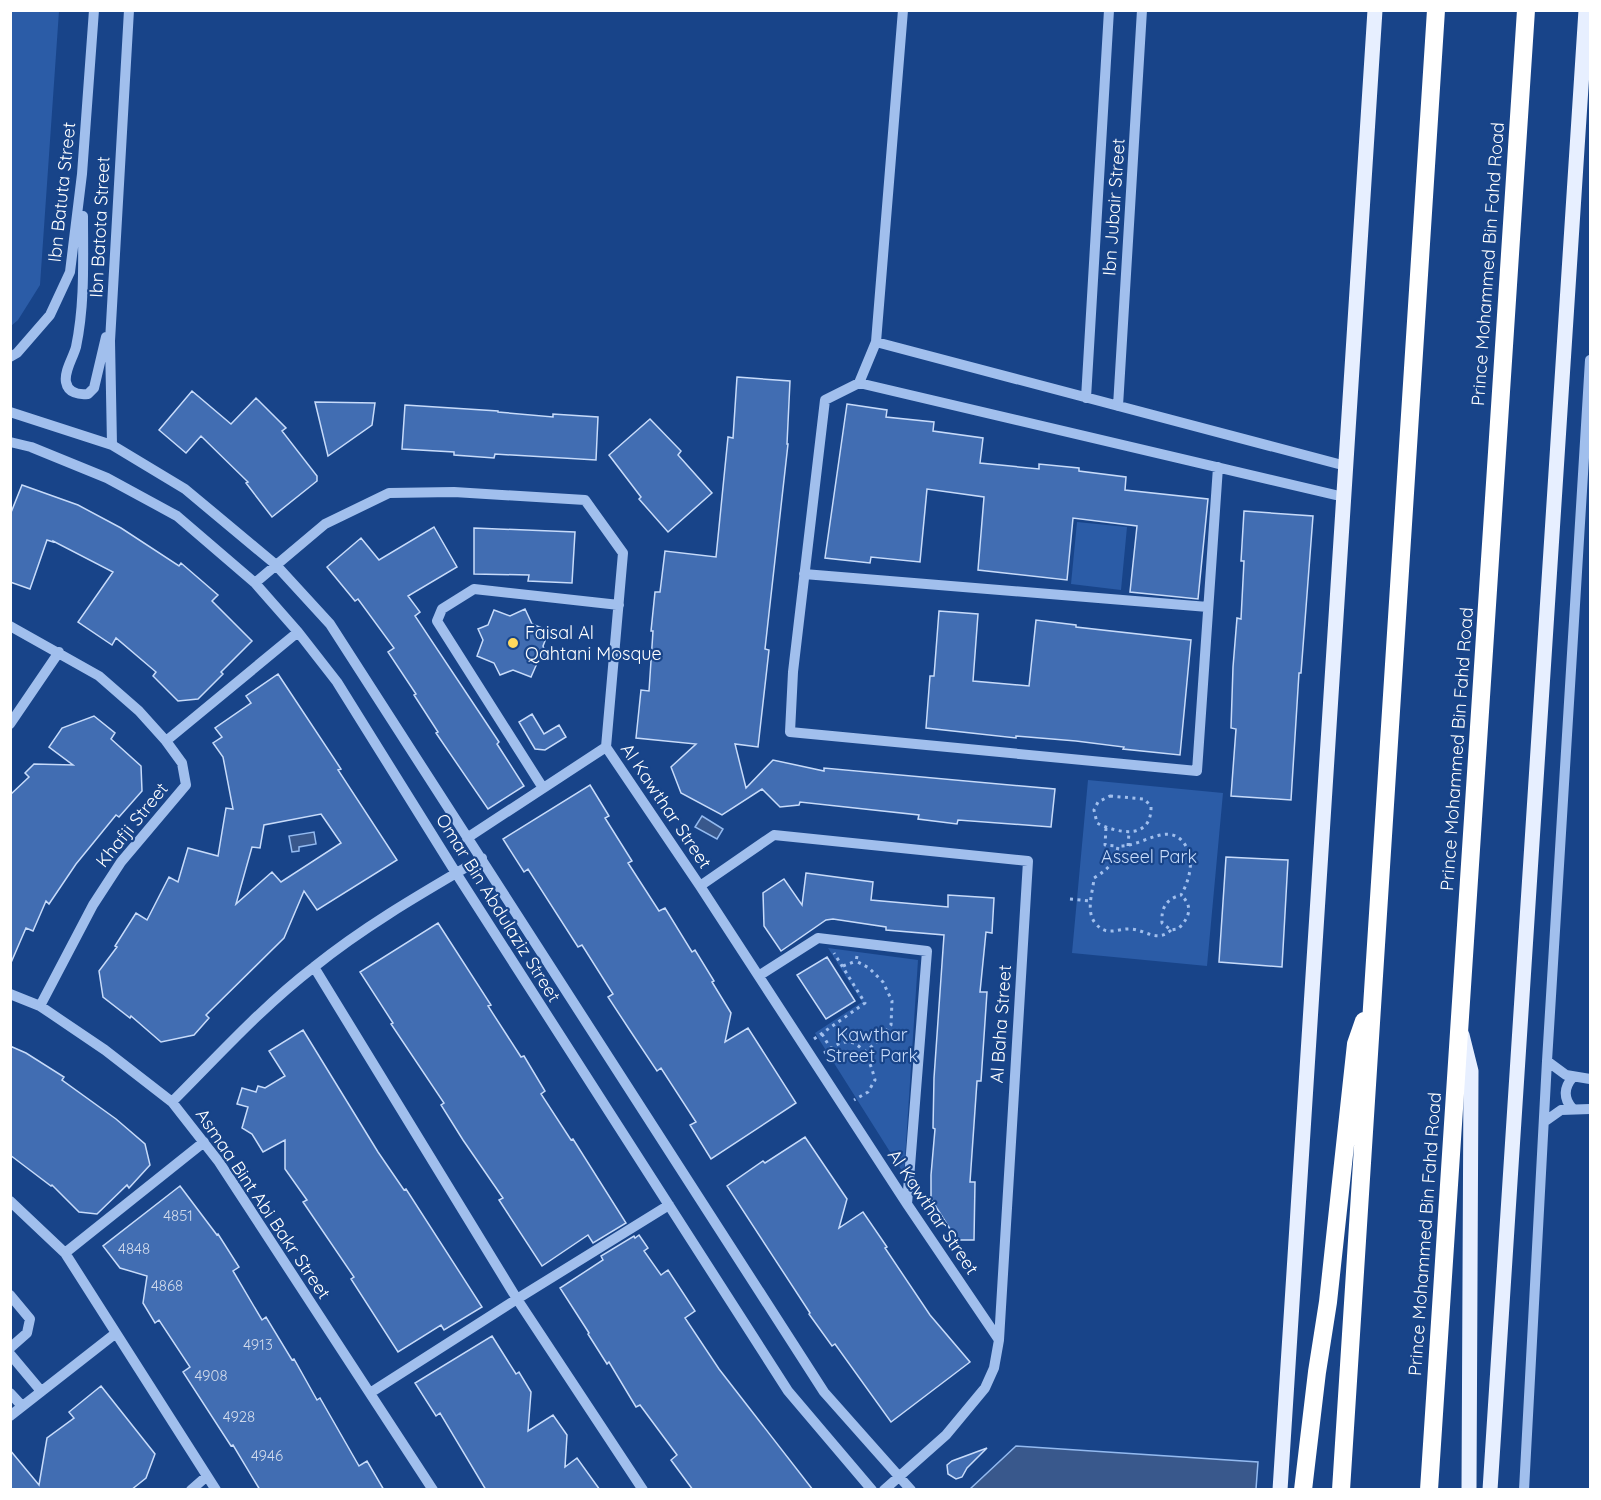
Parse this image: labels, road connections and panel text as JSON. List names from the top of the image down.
{
  "streets": {
    "highway": ["Prince Mohammed Bin Fahd Road"],
    "street": [
      "Ibn Batuta Street",
      "Ibn Jubair Street",
      "Ibn Batota Street",
      "Al Kawthar Street",
      "Khafji Street",
      "Omar Bin Abdulaziz Street",
      "Al Baha Street",
      "Asmaa Bint Abi Bakr Street"
    ]
  },
  "crossings": [
    ["Al Kawthar Street", "Omar Bin Abdulaziz Street"],
    ["Al Kawthar Street", "Al Baha Street"],
    ["Khafji Street", "Asmaa Bint Abi Bakr Street"]
  ],
  "parks": ["Asseel Park", "Kawthar Street Park"],
  "places": ["Faisal Al Qahtani Mosque"],
  "house_numbers": [
    "4851",
    "4848",
    "4868",
    "4913",
    "4908",
    "4928",
    "4946"
  ]
}
